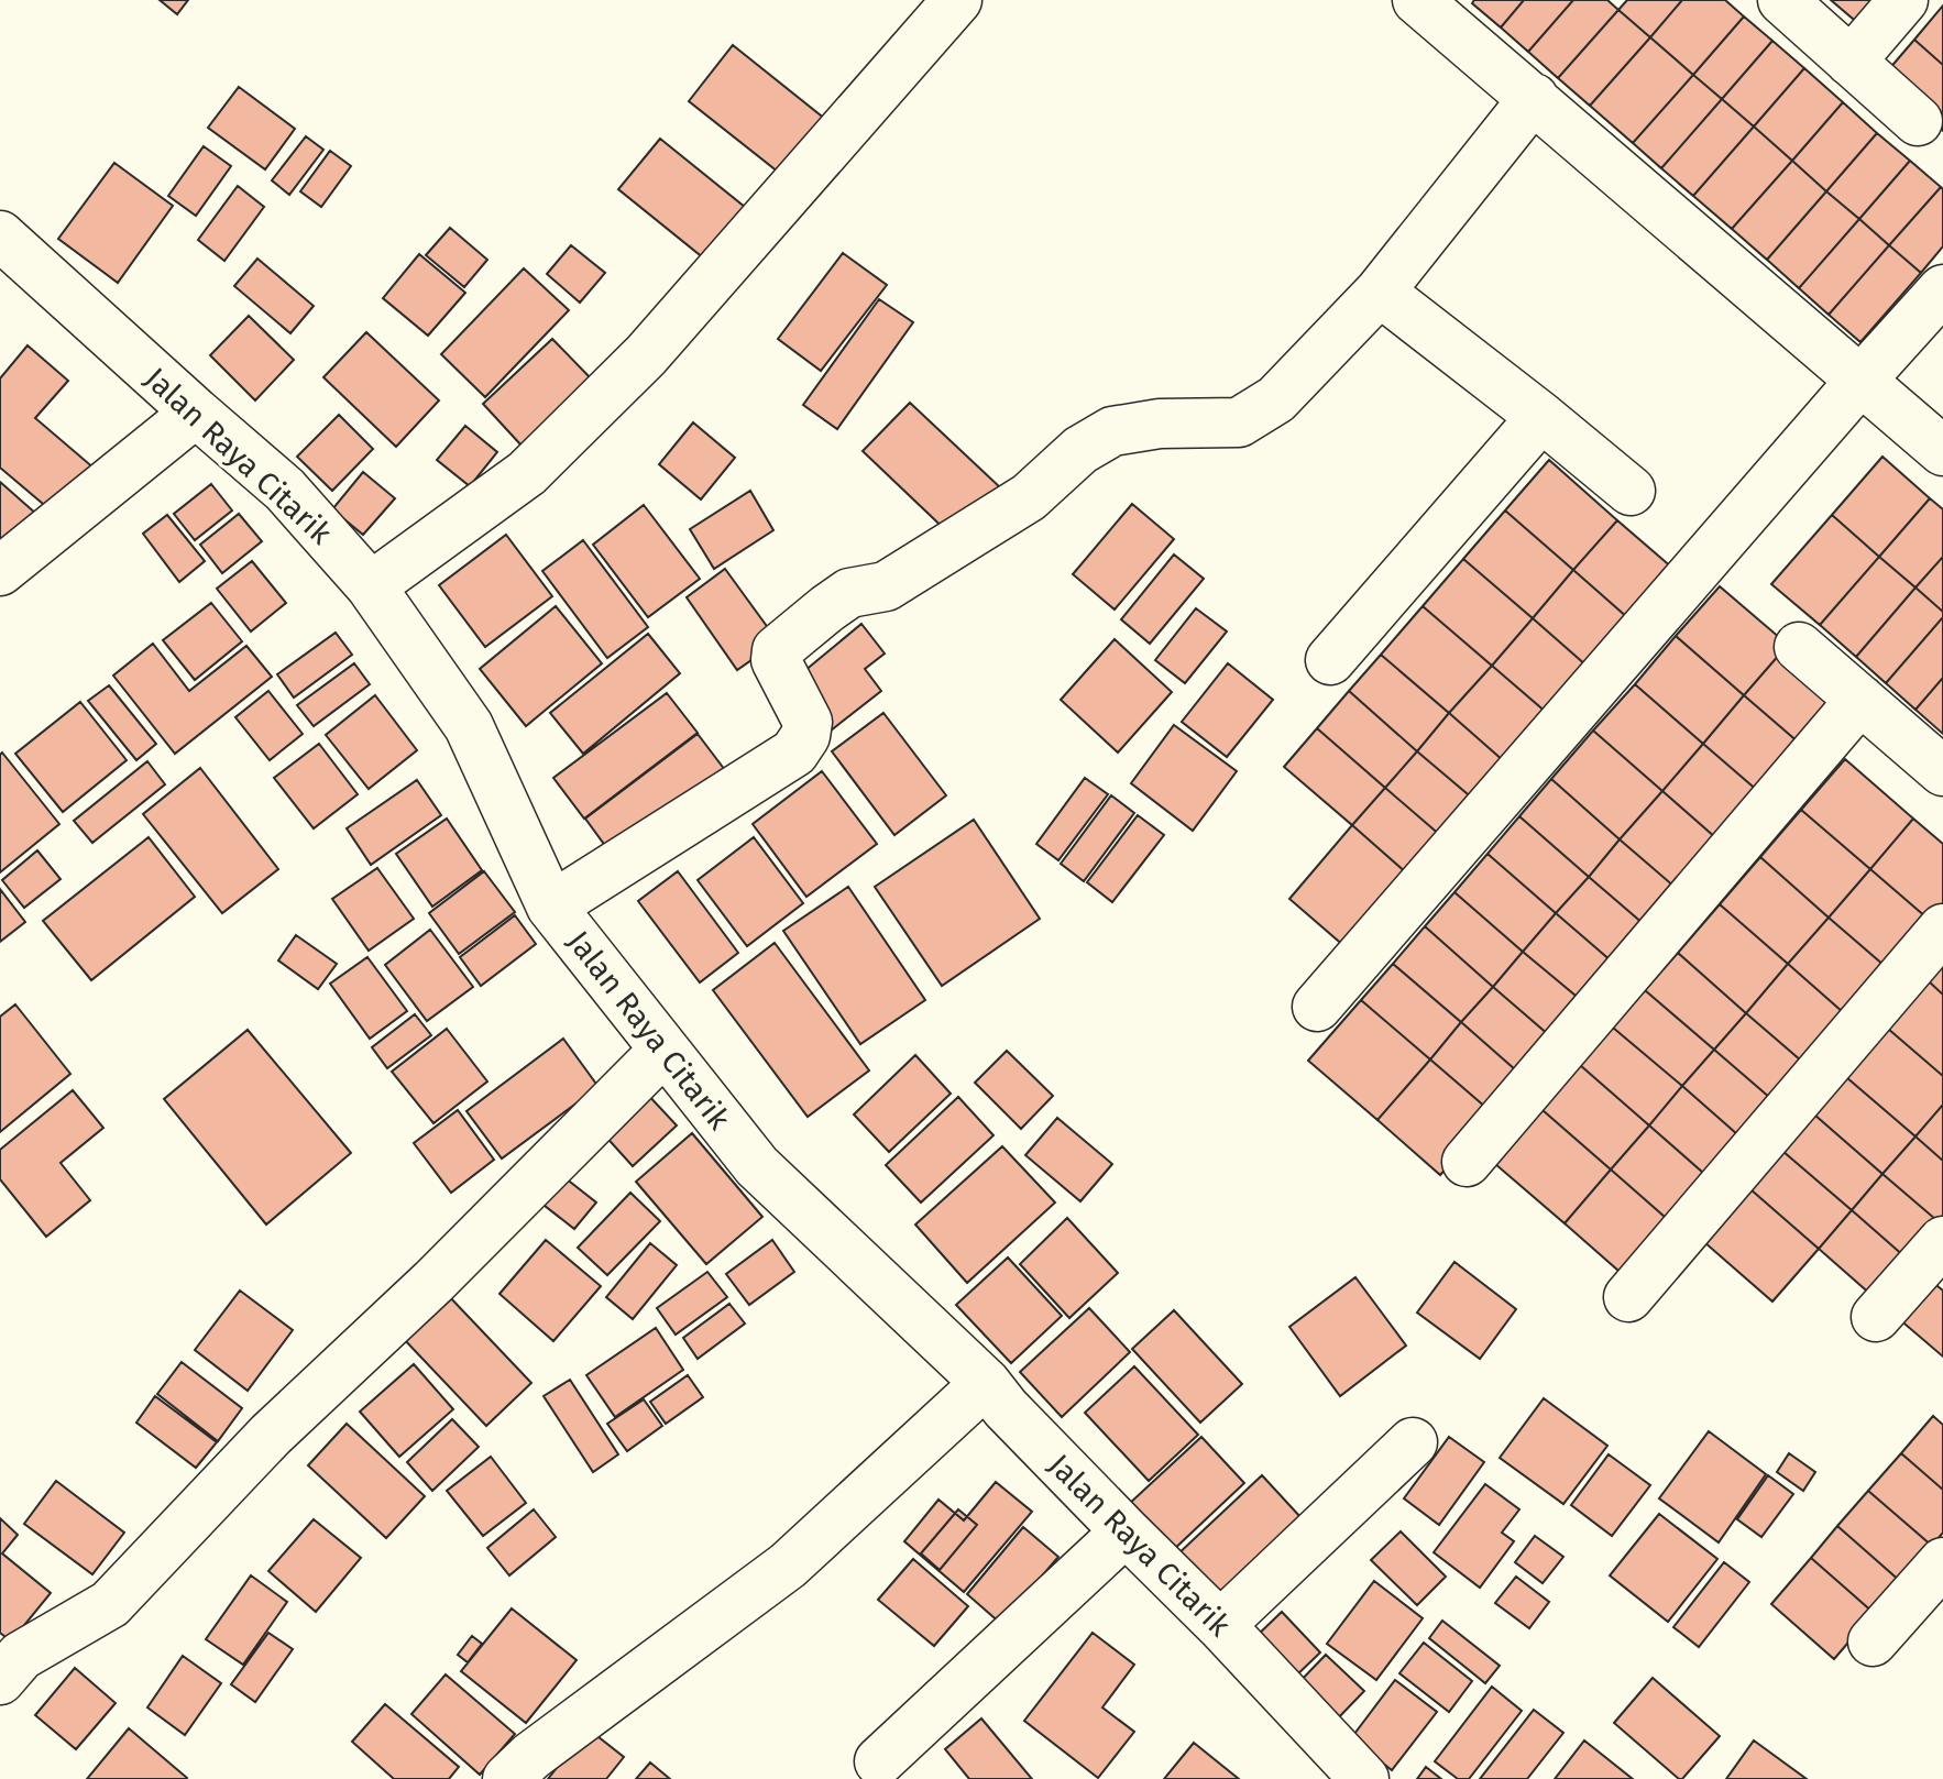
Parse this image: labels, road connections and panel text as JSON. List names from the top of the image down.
{
  "streets": {
    "street": ["Jalan Raya Citarik"]
  }
}
